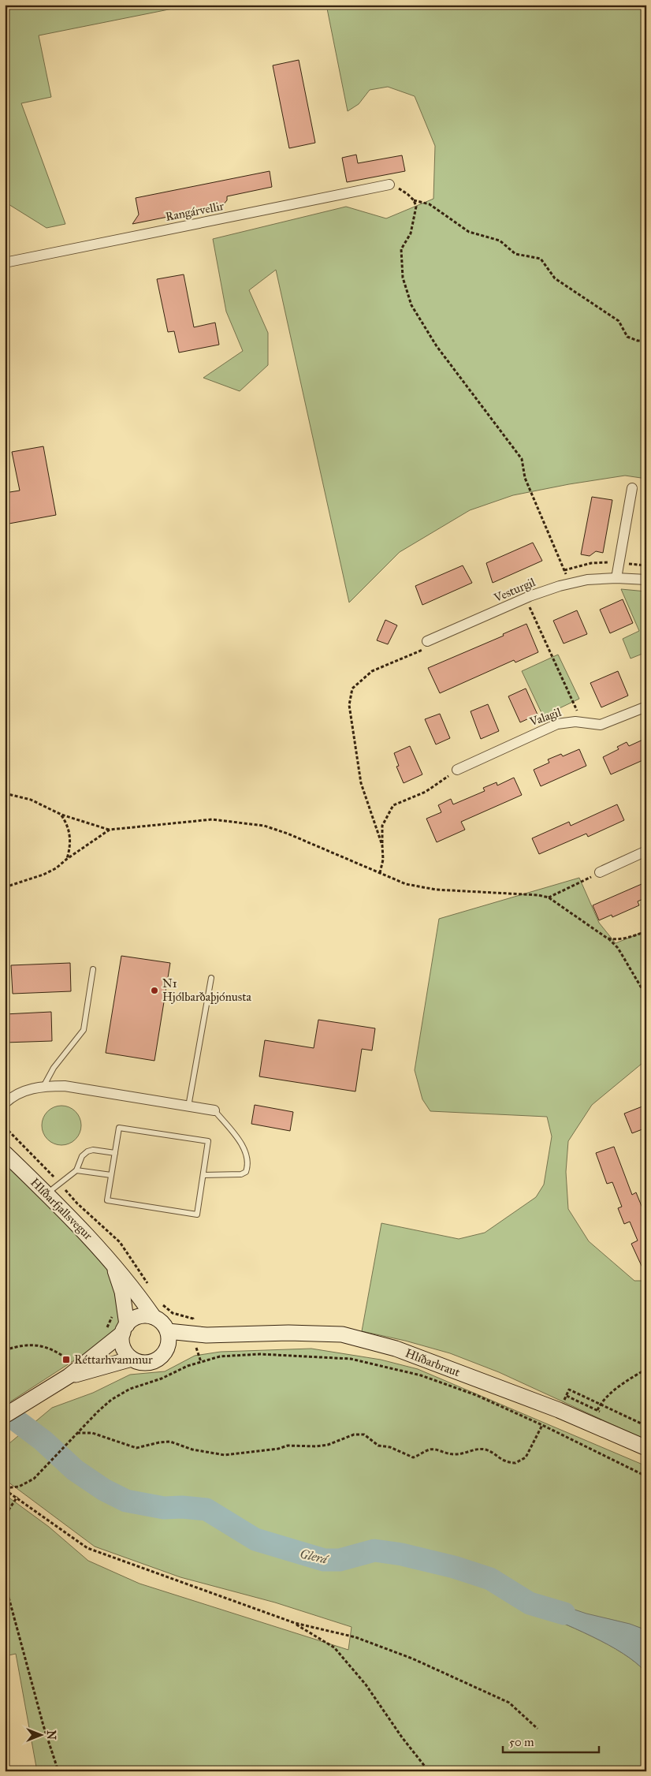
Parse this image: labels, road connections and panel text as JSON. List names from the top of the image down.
{
  "streets": {
    "main road": ["Hlíðarfjallsvegur", "Hlíðarbraut"],
    "street": ["Rangárvellir", "Vesturgil", "Valagil"]
  },
  "crossings": [
    ["Hlíðarfjallsvegur", "Hlíðarbraut"]
  ],
  "water": ["Glerá"],
  "places": {
    "other": ["N1 Hjólbarðaþjónusta"],
    "transit": ["Réttarhvammur"]
  },
  "scale_bar": "50 m",
  "north": "right"
}
